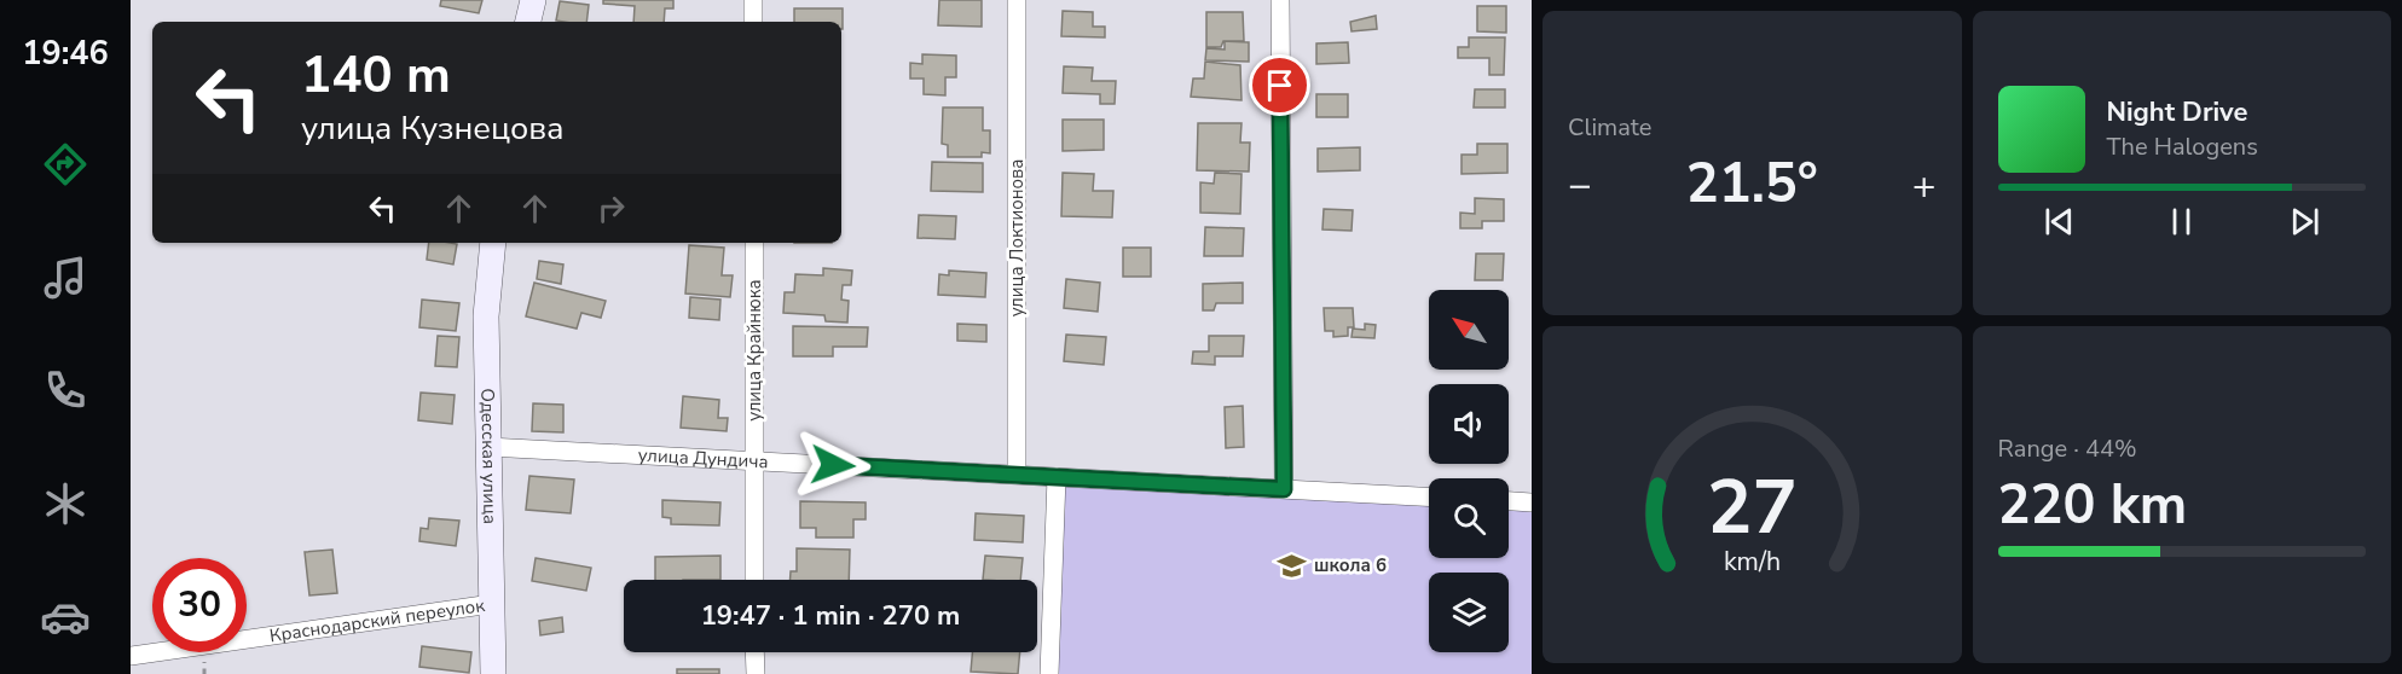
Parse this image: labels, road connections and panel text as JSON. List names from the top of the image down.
{
  "streets": {
    "main road": ["Одесская улица"],
    "street": [
      "улица Локтионова",
      "улица Крайнюка",
      "улица Дундича",
      "Краснодарский переулок"
    ]
  },
  "crossings": [
    ["улица Локтионова", "улица Дундича"],
    ["улица Крайнюка", "улица Дундича"],
    ["Одесская улица", "улица Дундича"],
    ["Одесская улица", "Краснодарский переулок"]
  ],
  "places": {
    "school or university": ["школа 6"]
  },
  "north": "top left",
  "page": {
    "tabs": "19:46",
    "tile": [
      "Climate",
      ["Range · 44%", "220 km"]
    ],
    "turn": ["140 m", "улица Кузнецова"],
    "song": ["Night Drive", "The Halogens"],
    "heat": ["−", "21.5°", "+"],
    "limit": "30",
    "trip": "19:47 · 1 min · 270 m",
    "gauge": ["27", "km/h"]
  }
}
